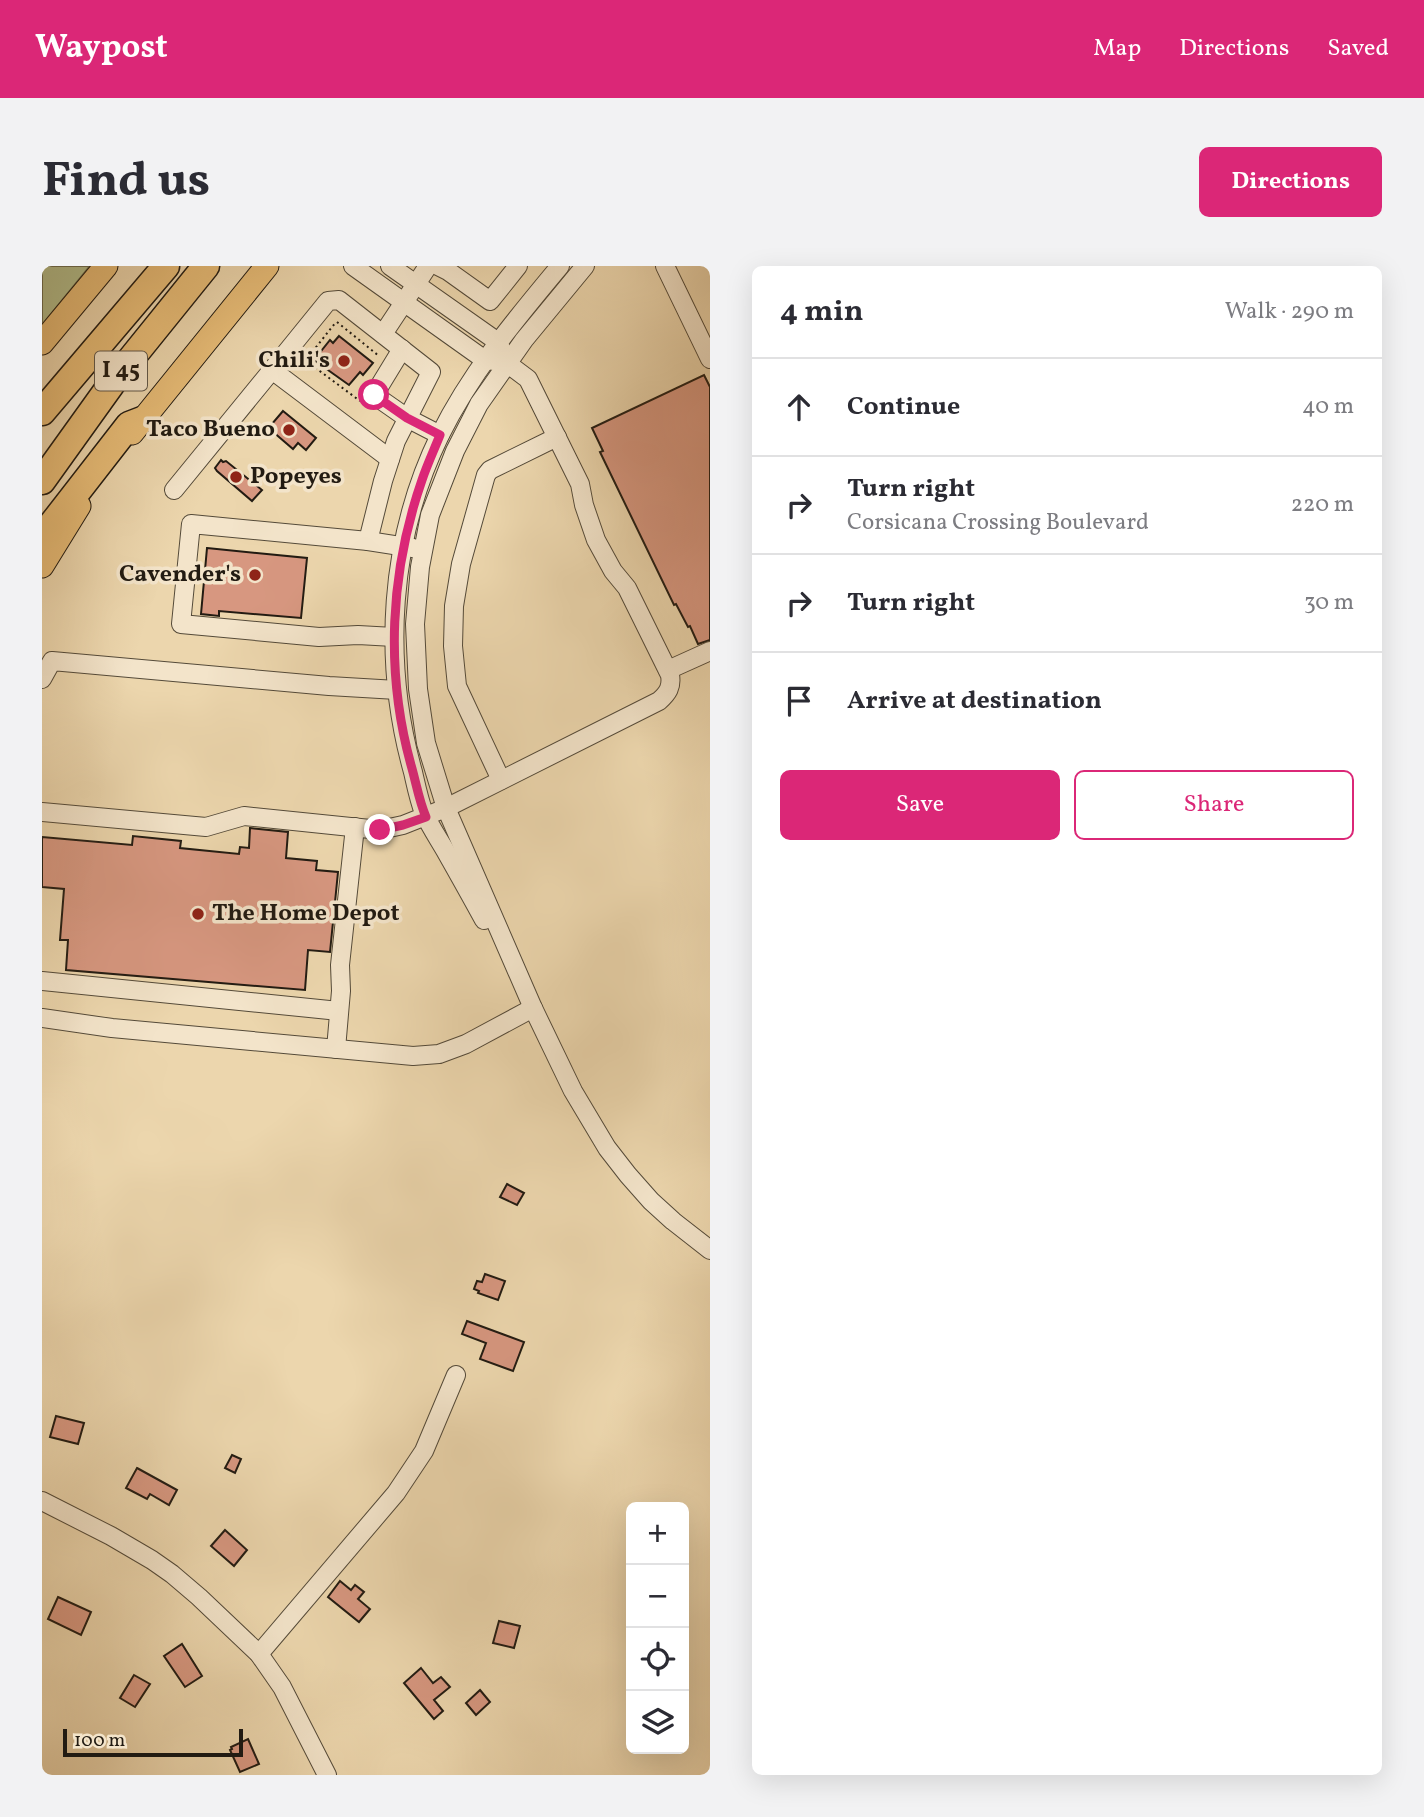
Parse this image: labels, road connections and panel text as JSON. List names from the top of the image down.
{
  "streets": {
    "highway": ["I 45"]
  },
  "places": [
    "Chili's",
    "Taco Bueno",
    "Popeyes",
    "Cavender's",
    "The Home Depot"
  ],
  "scale_bar": "100 m",
  "page": {
    "header": "Waypost",
    "nav": ["Map", "Directions", "Saved"],
    "buttons": [
      "Directions",
      ["Save", "Share"]
    ],
    "title": "Find us",
    "heading": ["4 min", "Walk · 290 m"],
    "list": [
      ["Continue", "40 m"],
      ["Turn right", "Corsicana Crossing Boulevard", "220 m"],
      ["Turn right", "30 m"],
      "Arrive at destination"
    ],
    "map_buttons": ["+", "−"],
    "scale": "100 m"
  }
}
